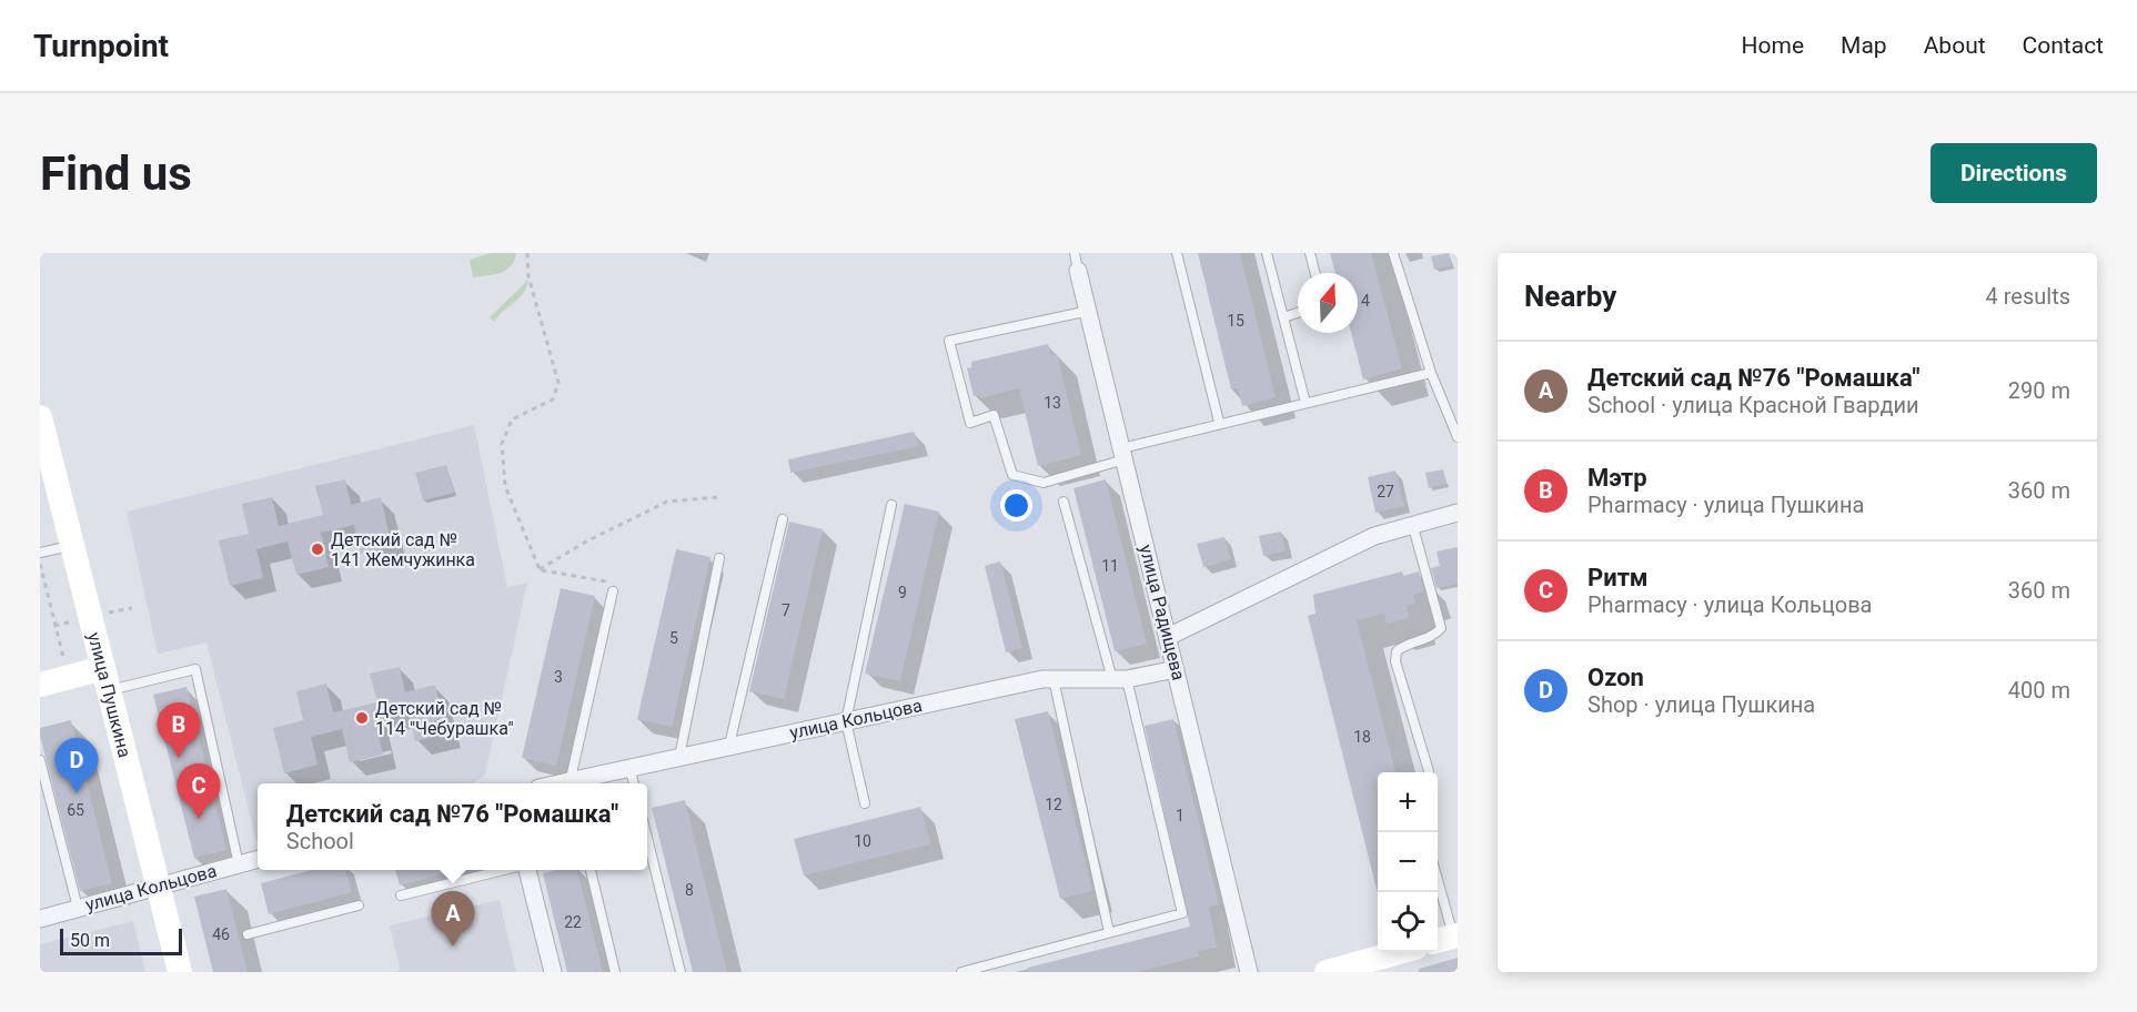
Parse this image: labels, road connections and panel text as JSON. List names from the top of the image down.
{
  "streets": {
    "main road": ["улица Пушкина"],
    "street": ["улица Радищева", "улица Кольцова"]
  },
  "crossings": [
    ["улица Радищева", "улица Кольцова"],
    ["улица Пушкина", "улица Кольцова"]
  ],
  "places": ["Детский сад № 141 Жемчужинка", "Детский сад № 114 \"Чебурашка\""],
  "house_numbers": [
    "4",
    "15",
    "13",
    "27",
    "11",
    "9",
    "7",
    "5",
    "3",
    "18",
    "12",
    "65",
    "1",
    "10",
    "8",
    "22",
    "46"
  ],
  "scale_bar": "50 m",
  "north": "top",
  "page": {
    "header": "Turnpoint",
    "nav": [
      "Home",
      "Map",
      "About",
      "Contact"
    ],
    "buttons": "Directions",
    "title": "Find us",
    "heading": ["Nearby", "4 results"],
    "list": [
      {
        "mark": "A",
        "name": "Детский сад №76 \"Ромашка\"",
        "note": "School · улица Красной Гвардии",
        "value": "290 m"
      },
      {
        "mark": "B",
        "name": "Мэтр",
        "note": "Pharmacy · улица Пушкина",
        "value": "360 m"
      },
      {
        "mark": "C",
        "name": "Ритм",
        "note": "Pharmacy · улица Кольцова",
        "value": "360 m"
      },
      {
        "mark": "D",
        "name": "Ozon",
        "note": "Shop · улица Пушкина",
        "value": "400 m"
      }
    ],
    "pins": [
      "B",
      "D",
      "C",
      "A"
    ],
    "map_buttons": ["+", "−"],
    "popup": ["Детский сад №76 \"Ромашка\"", "School"],
    "scale": "50 m"
  }
}
